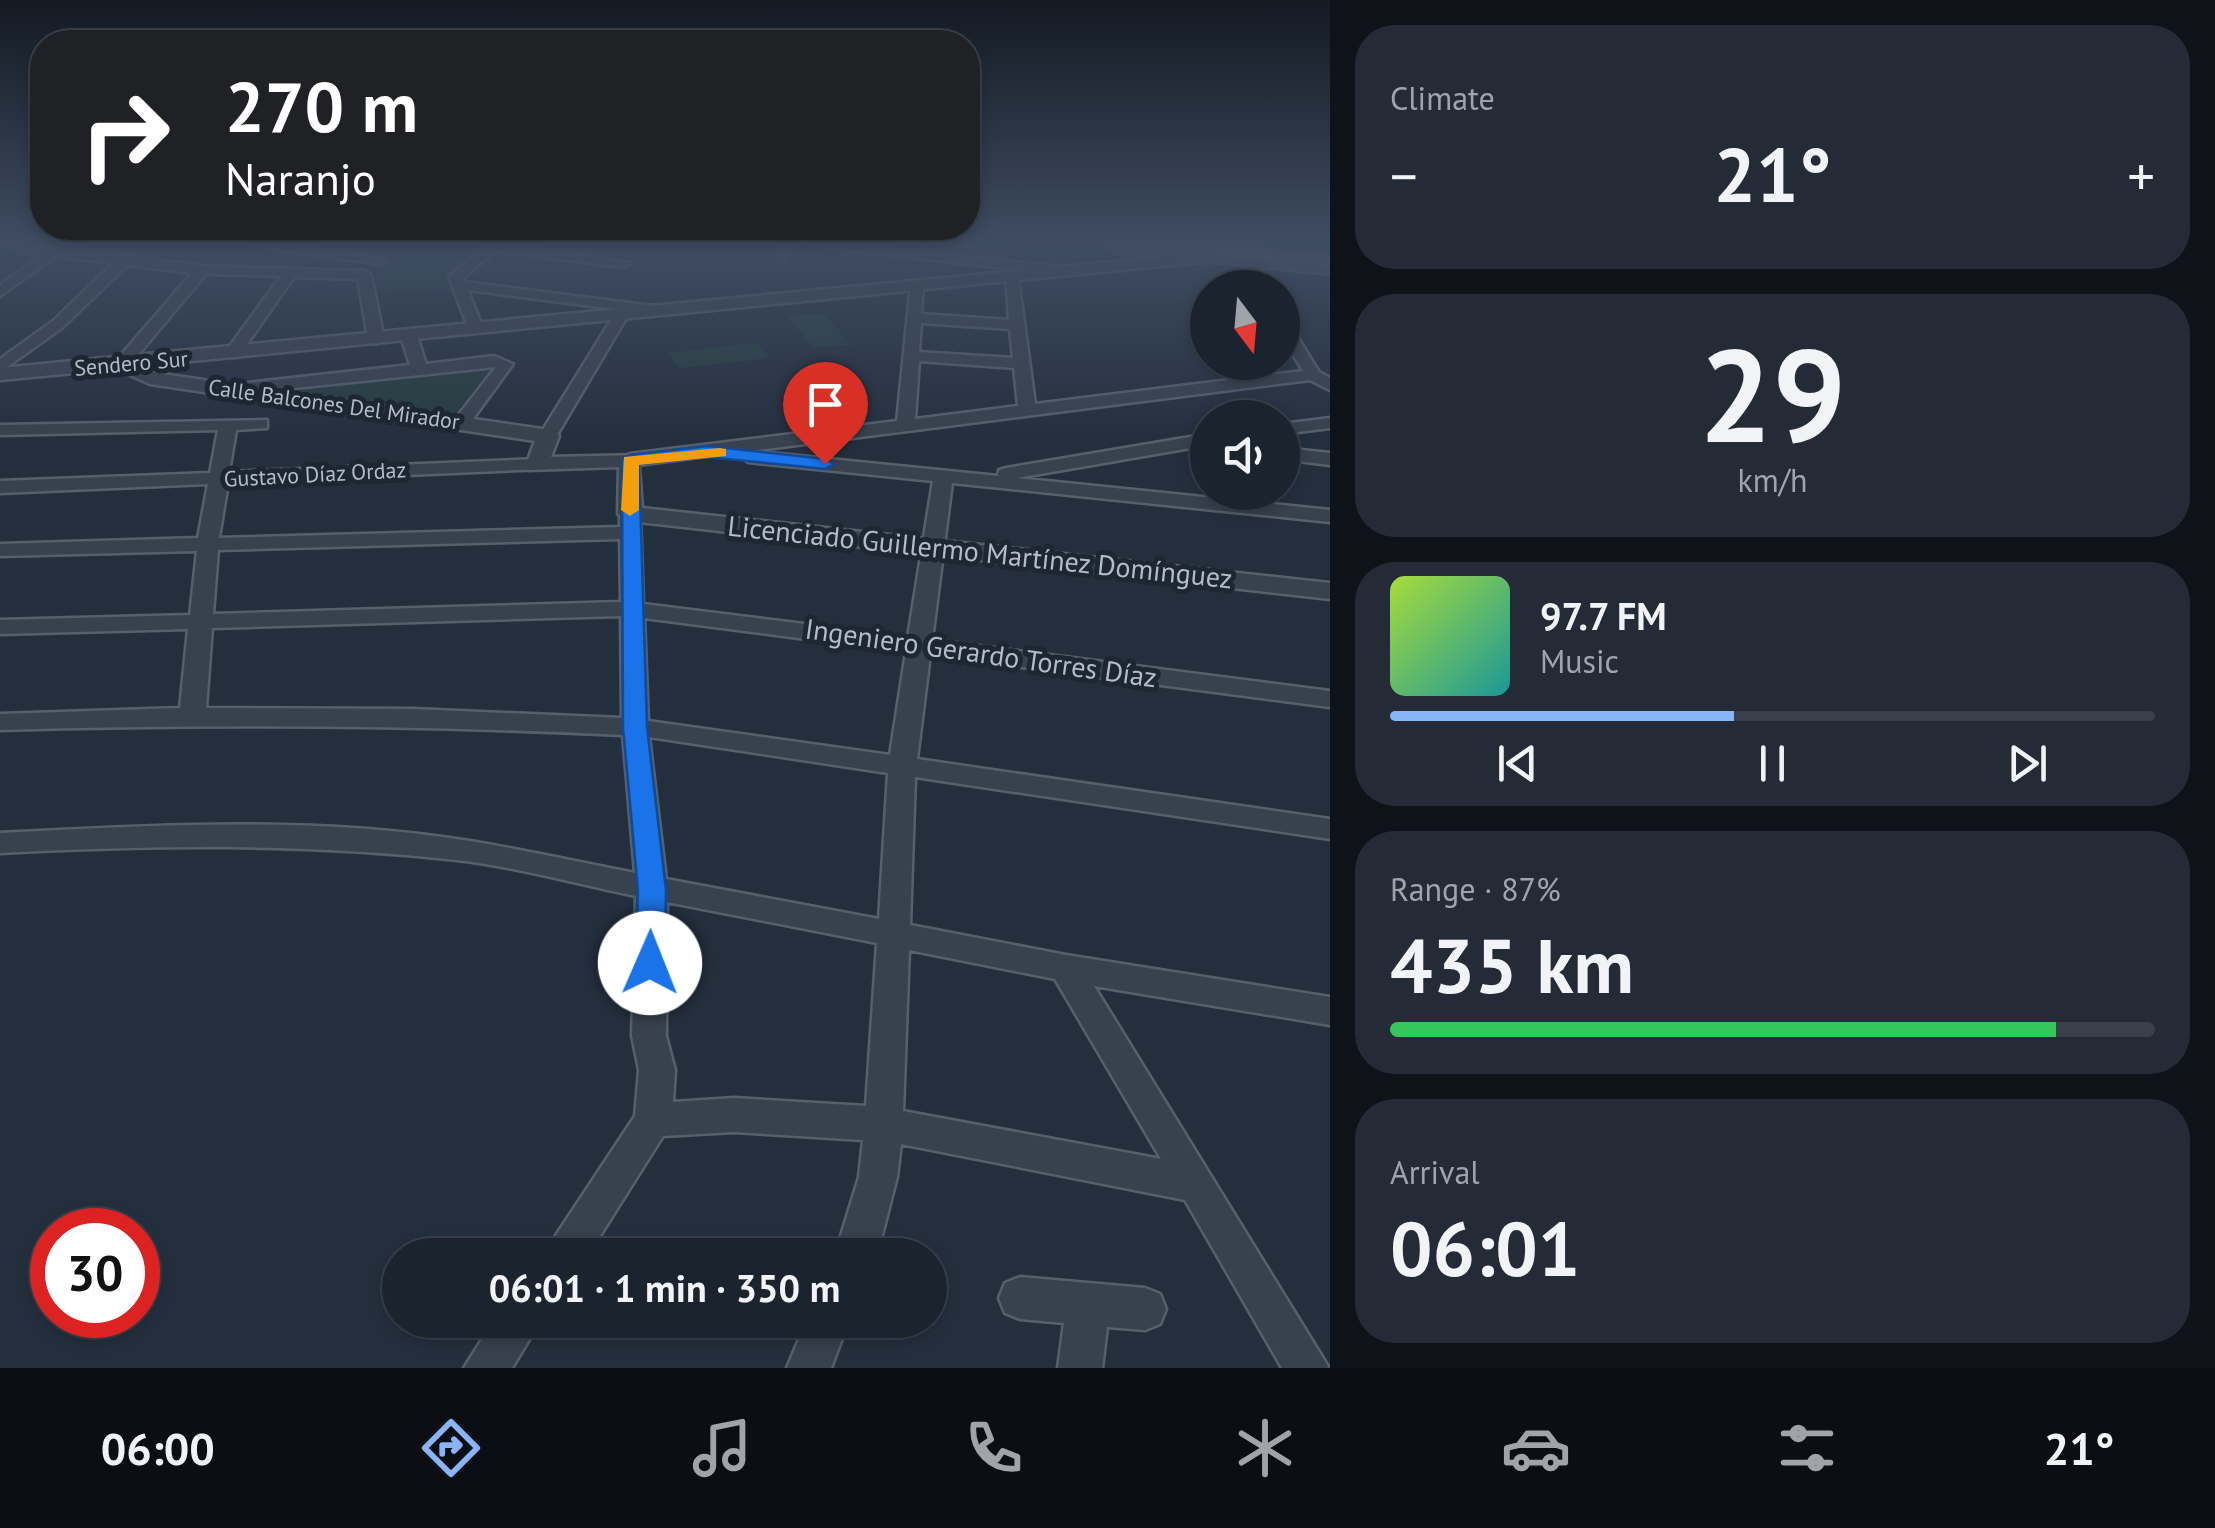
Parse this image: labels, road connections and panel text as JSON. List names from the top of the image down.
{
  "streets": {
    "street": [
      "Sendero Sur",
      "Calle Balcones Del Mirador",
      "Gustavo Díaz Ordaz",
      "Licenciado Guillermo Martínez Domínguez",
      "Ingeniero Gerardo Torres Díaz"
    ]
  },
  "crossings": [
    ["Sendero Sur", "Calle Balcones Del Mirador"]
  ],
  "north": "bottom",
  "page": {
    "tile": [
      "Climate",
      ["29", "km/h"],
      ["Range · 87%", "435 km"],
      ["Arrival", "06:01"]
    ],
    "turn": ["270 m", "Naranjo"],
    "heat": ["−", "21°", "+"],
    "song": ["97.7 FM", "Music"],
    "limit": "30",
    "trip": "06:01 · 1 min · 350 m",
    "tabs": ["06:00", "21°"]
  }
}
